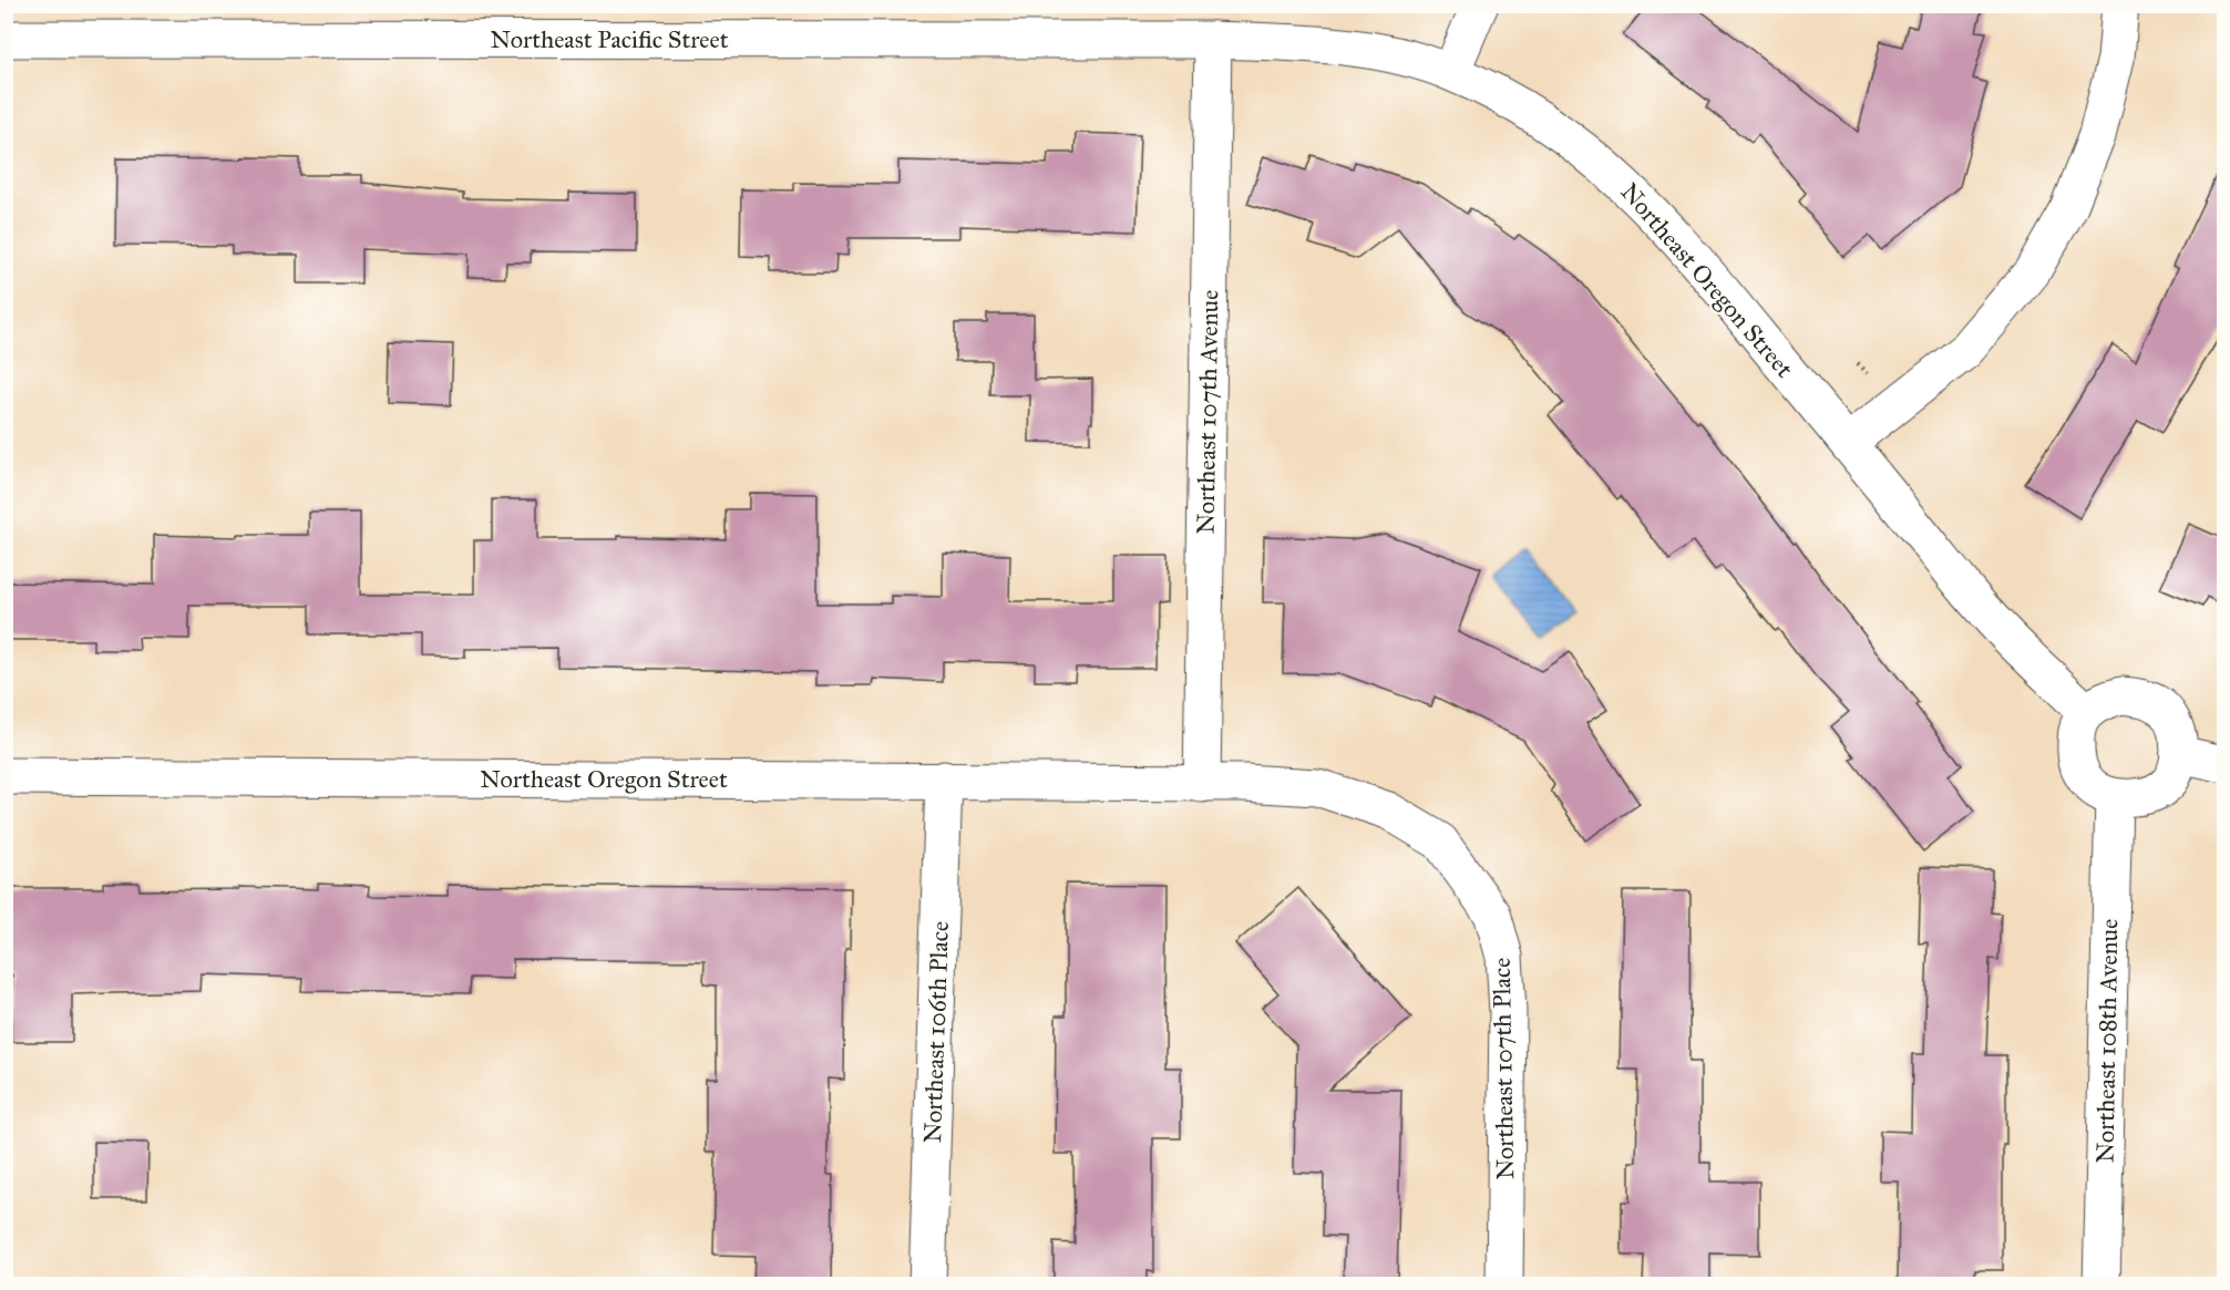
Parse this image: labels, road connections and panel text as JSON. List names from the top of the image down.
{
  "streets": {
    "street": [
      "Northeast Pacific Street",
      "Northeast Oregon Street",
      "Northeast 107th Avenue",
      "Northeast 106th Place",
      "Northeast 108th Avenue",
      "Northeast 107th Place"
    ]
  },
  "crossings": [
    ["Northeast Pacific Street", "Northeast Oregon Street"],
    ["Northeast Pacific Street", "Northeast 107th Avenue"],
    ["Northeast Oregon Street", "Northeast 107th Avenue"],
    ["Northeast Oregon Street", "Northeast 106th Place"],
    ["Northeast Oregon Street", "Northeast 108th Avenue"],
    ["Northeast Oregon Street", "Northeast 107th Place"],
    ["Northeast 107th Avenue", "Northeast 107th Place"]
  ]
}
